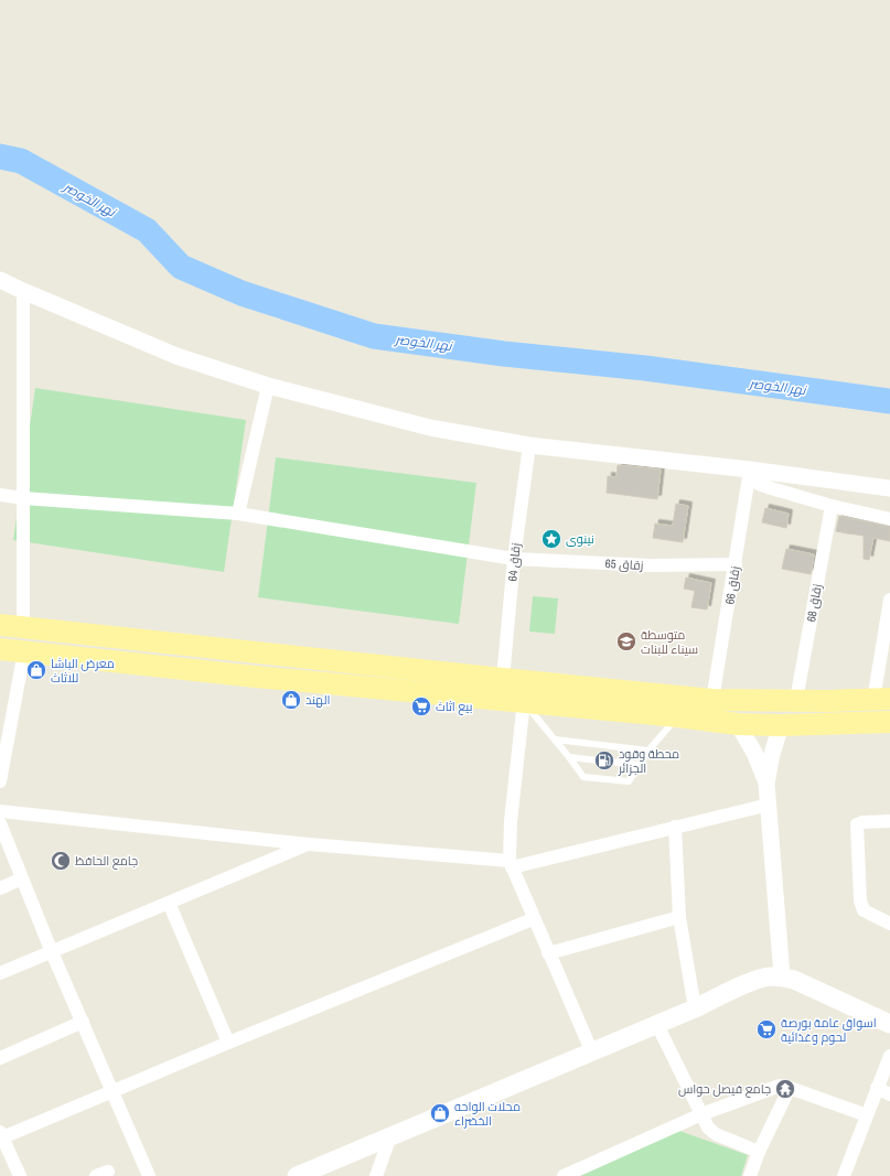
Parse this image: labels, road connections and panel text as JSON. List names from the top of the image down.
{
  "streets": {
    "street": [
      "زقاق 64",
      "زقاق 65",
      "زقاق 66",
      "زقاق 68"
    ]
  },
  "crossings": [
    ["زقاق 64", "زقاق 65"],
    ["زقاق 65", "زقاق 66"]
  ],
  "water": ["نهر الخوصر"],
  "places": {
    "place": ["نينوى"],
    "school or university": ["متوسطة سيناء للبنات"],
    "shop": ["معرض الباشا للاثاث", "الهند", "محلات الواحه الخضراء"],
    "supermarket": ["بيع اثاث", "اسواق عامة بورصة لحوم وغذائية"],
    "fuel station": ["محطة وقود الجزائر"],
    "mosque": ["جامع الحافظ"],
    "temple": ["جامع فيصل حواس"]
  }
}
